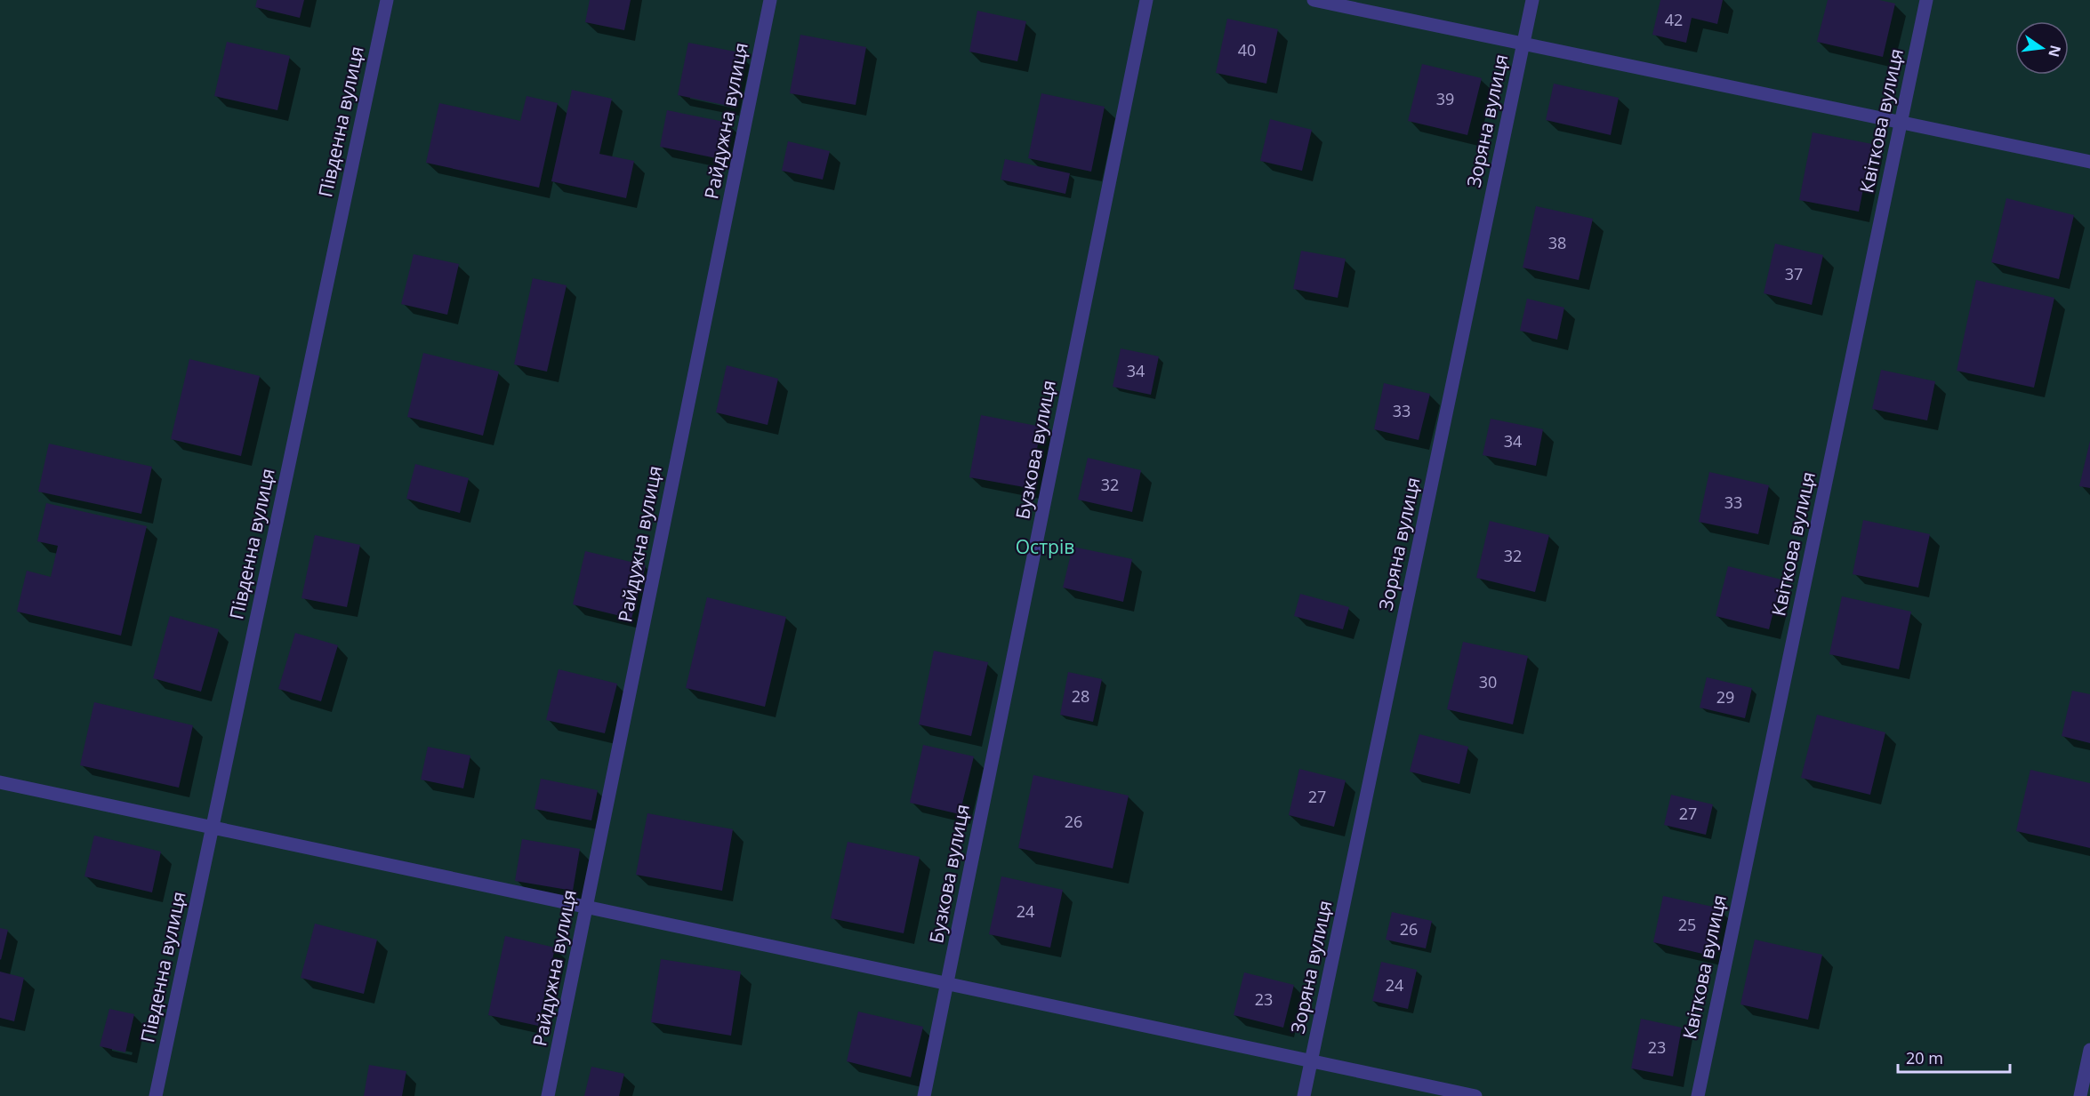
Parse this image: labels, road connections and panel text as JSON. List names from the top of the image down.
{
  "streets": {
    "street": [
      "Райдужна вулиця",
      "Зоряна вулиця",
      "Квіткова вулиця",
      "Південна вулиця",
      "Бузкова вулиця"
    ]
  },
  "parks": ["Острів"],
  "house_numbers": [
    "42",
    "40",
    "39",
    "38",
    "37",
    "34",
    "33",
    "34",
    "32",
    "33",
    "32",
    "30",
    "28",
    "29",
    "27",
    "27",
    "26",
    "24",
    "25",
    "26",
    "24",
    "23",
    "23"
  ],
  "scale_bar": "20 m",
  "north": "right"
}
